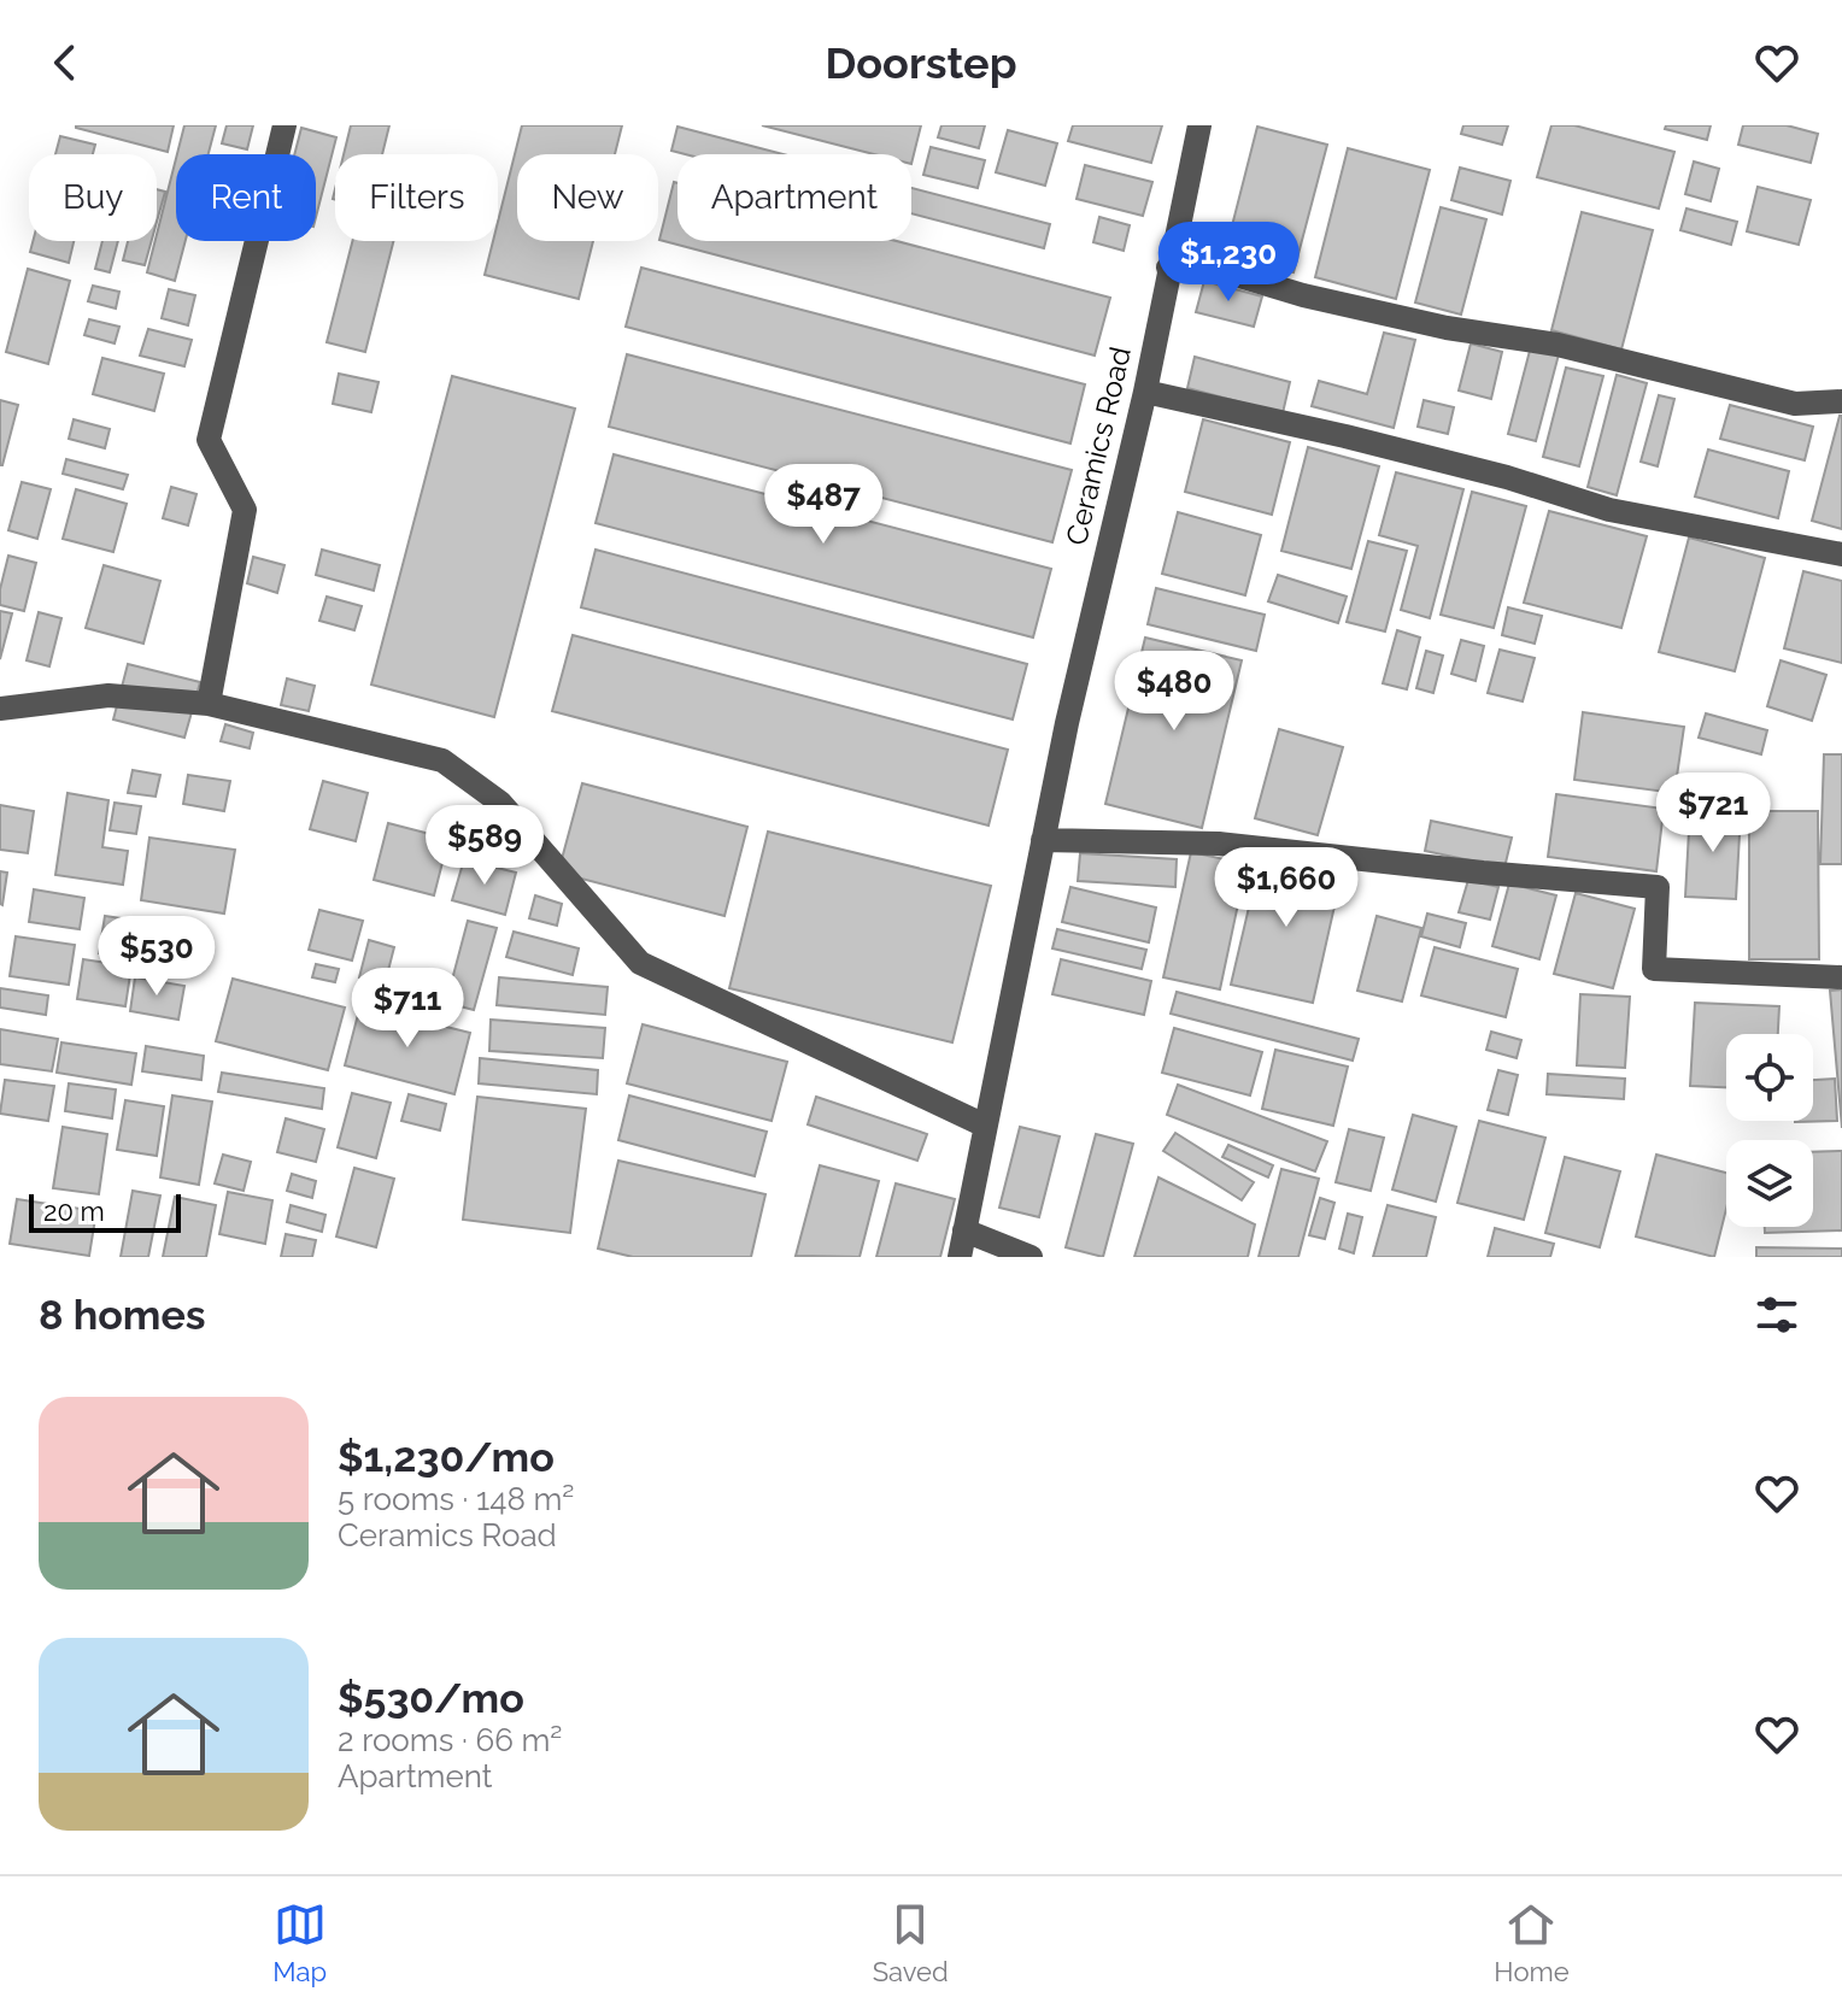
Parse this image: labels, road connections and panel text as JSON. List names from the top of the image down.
{
  "streets": {
    "street": ["Ceramics Road"]
  },
  "scale_bar": "20 m",
  "page": {
    "header": "Doorstep",
    "chip": [
      "Buy",
      "Rent",
      "Filters",
      "New",
      "Apartment"
    ],
    "price": [
      "$1,230",
      "$487",
      "$480",
      "$721",
      "$589",
      "$1,660",
      "$530",
      "$711"
    ],
    "scale": "20 m",
    "heading": "8 homes",
    "list": [
      {
        "name": "$1,230/mo",
        "note": "5 rooms · 148 m² · Ceramics Road"
      },
      {
        "name": "$530/mo",
        "note": "2 rooms · 66 m² · Apartment"
      }
    ],
    "tabs": ["Map", "Saved", "Home"]
  }
}
